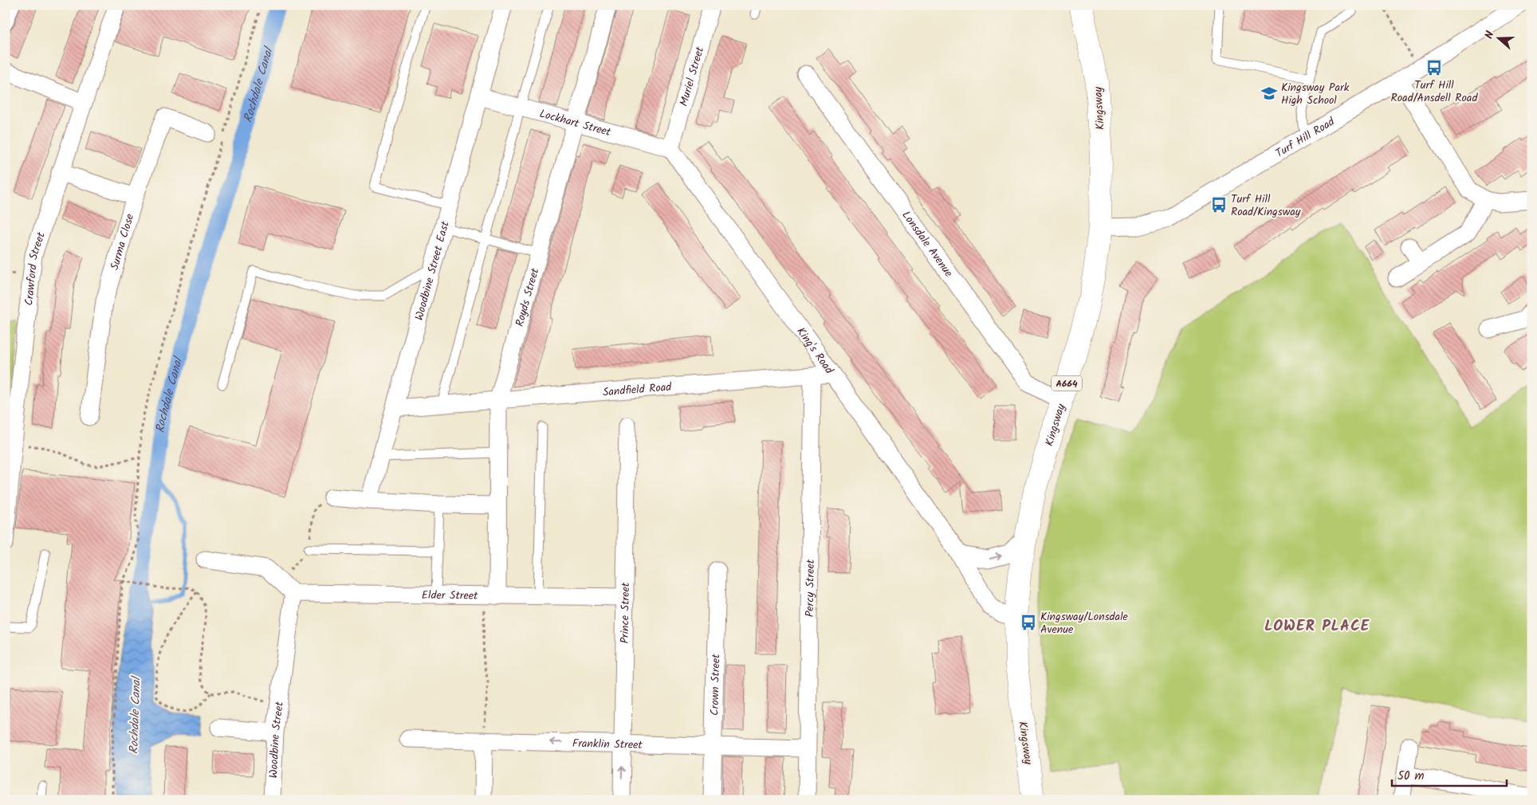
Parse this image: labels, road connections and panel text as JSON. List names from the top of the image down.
{
  "streets": {
    "highway": ["Kingsway", "A664"],
    "street": [
      "Muriel Street",
      "Lockhart Street",
      "Turf Hill Road",
      "Surma Close",
      "Lonsdale Avenue",
      "Crawford Street",
      "Woodbine Street East",
      "Royds Street",
      "King's Road",
      "Sandfield Road",
      "Percy Street",
      "Elder Street",
      "Prince Street",
      "Crown Street",
      "Woodbine Street",
      "Franklin Street"
    ]
  },
  "crossings": [
    ["Muriel Street", "Lockhart Street"],
    ["Muriel Street", "King's Road"],
    ["Kingsway", "Turf Hill Road"],
    ["Kingsway", "Lonsdale Avenue"],
    ["Kingsway", "King's Road"],
    ["Lockhart Street", "Woodbine Street East"],
    ["Lockhart Street", "Royds Street"],
    ["Lockhart Street", "King's Road"],
    ["Woodbine Street East", "Sandfield Road"],
    ["Royds Street", "Sandfield Road"],
    ["Royds Street", "Elder Street"],
    ["King's Road", "Sandfield Road"],
    ["Sandfield Road", "Percy Street"],
    ["Percy Street", "Franklin Street"],
    ["Elder Street", "Prince Street"],
    ["Elder Street", "Woodbine Street"],
    ["Prince Street", "Franklin Street"],
    ["Crown Street", "Franklin Street"]
  ],
  "districts": ["LOWER PLACE"],
  "water": ["Rochdale Canal"],
  "places": {
    "bus stop": ["Turf Hill Road/Ansdell Road", "Turf Hill Road/Kingsway", "Kingsway/Lonsdale Avenue"],
    "school or university": ["Kingsway Park High School"]
  },
  "scale_bar": "50 m",
  "north": "left"
}
